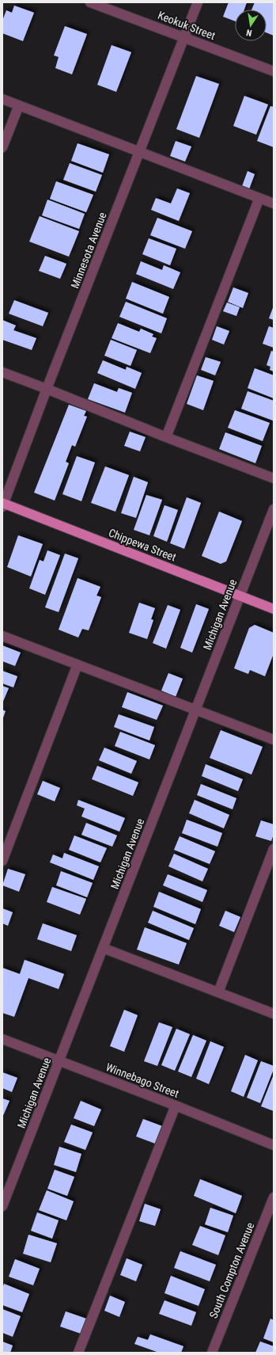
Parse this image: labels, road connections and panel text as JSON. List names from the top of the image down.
{
  "streets": {
    "main road": ["Chippewa Street"],
    "street": [
      "Keokuk Street",
      "Minnesota Avenue",
      "Michigan Avenue",
      "Winnebago Street",
      "South Compton Avenue"
    ]
  },
  "crossings": [
    ["Keokuk Street", "Minnesota Avenue"],
    ["Minnesota Avenue", "Chippewa Street"],
    ["Chippewa Street", "Michigan Avenue"],
    ["Michigan Avenue", "Winnebago Street"]
  ],
  "north": "bottom"
}
